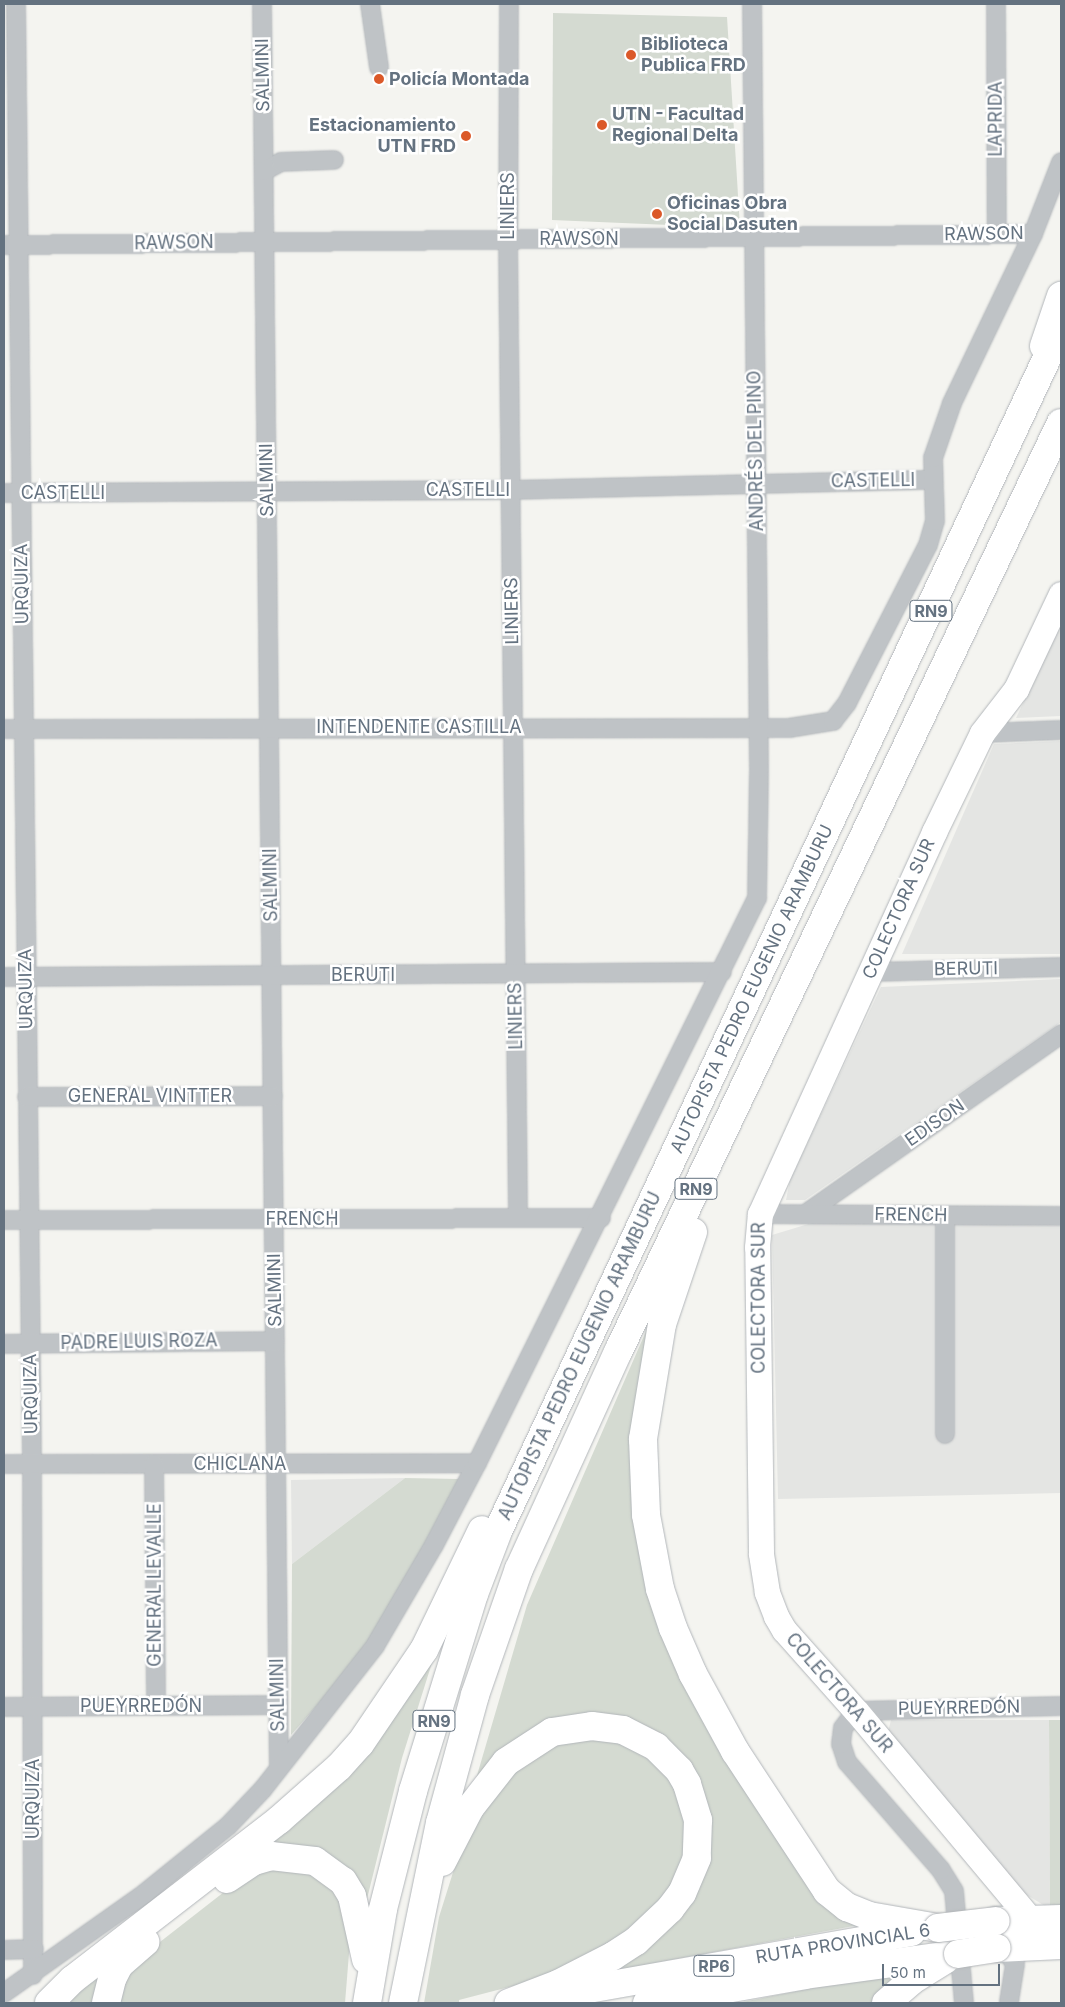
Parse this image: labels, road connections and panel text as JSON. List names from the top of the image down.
{
  "streets": {
    "highway": [
      "RN9",
      "AUTOPISTA PEDRO EUGENIO ARAMBURU",
      "RUTA PROVINCIAL 6",
      "RP6"
    ],
    "street": [
      "SALMINI",
      "LAPRIDA",
      "LINIERS",
      "RAWSON",
      "ANDRÉS DEL PINO",
      "CASTELLI",
      "URQUIZA",
      "INTENDENTE CASTILLA",
      "COLECTORA SUR",
      "BERUTI",
      "GENERAL VINTTER",
      "EDISON",
      "FRENCH",
      "PADRE LUIS ROZA",
      "CHICLANA",
      "GENERAL LEVALLE",
      "PUEYRREDÓN"
    ]
  },
  "crossings": [
    ["SALMINI", "RAWSON"],
    ["SALMINI", "ANDRÉS DEL PINO"],
    ["SALMINI", "CASTELLI"],
    ["SALMINI", "INTENDENTE CASTILLA"],
    ["SALMINI", "BERUTI"],
    ["SALMINI", "GENERAL VINTTER"],
    ["SALMINI", "FRENCH"],
    ["SALMINI", "PADRE LUIS ROZA"],
    ["SALMINI", "CHICLANA"],
    ["SALMINI", "PUEYRREDÓN"],
    ["LAPRIDA", "RAWSON"],
    ["LINIERS", "RAWSON"],
    ["LINIERS", "CASTELLI"],
    ["LINIERS", "INTENDENTE CASTILLA"],
    ["LINIERS", "BERUTI"],
    ["LINIERS", "FRENCH"],
    ["RAWSON", "ANDRÉS DEL PINO"],
    ["RAWSON", "URQUIZA"],
    ["ANDRÉS DEL PINO", "CASTELLI"],
    ["ANDRÉS DEL PINO", "URQUIZA"],
    ["ANDRÉS DEL PINO", "INTENDENTE CASTILLA"],
    ["ANDRÉS DEL PINO", "BERUTI"],
    ["ANDRÉS DEL PINO", "FRENCH"],
    ["ANDRÉS DEL PINO", "CHICLANA"],
    ["CASTELLI", "URQUIZA"],
    ["CASTELLI", "INTENDENTE CASTILLA"],
    ["URQUIZA", "INTENDENTE CASTILLA"],
    ["URQUIZA", "BERUTI"],
    ["URQUIZA", "GENERAL VINTTER"],
    ["URQUIZA", "FRENCH"],
    ["URQUIZA", "PADRE LUIS ROZA"],
    ["URQUIZA", "CHICLANA"],
    ["URQUIZA", "PUEYRREDÓN"],
    ["COLECTORA SUR", "BERUTI"],
    ["COLECTORA SUR", "FRENCH"],
    ["COLECTORA SUR", "PUEYRREDÓN"],
    ["COLECTORA SUR", "RUTA PROVINCIAL 6"],
    ["EDISON", "FRENCH"],
    ["CHICLANA", "GENERAL LEVALLE"],
    ["GENERAL LEVALLE", "PUEYRREDÓN"]
  ],
  "places": [
    "Biblioteca Publica FRD",
    "Policía Montada",
    "UTN - Facultad Regional Delta",
    "Estacionamiento UTN FRD",
    "Oficinas Obra Social Dasuten"
  ],
  "scale_bar": "50 m"
}
